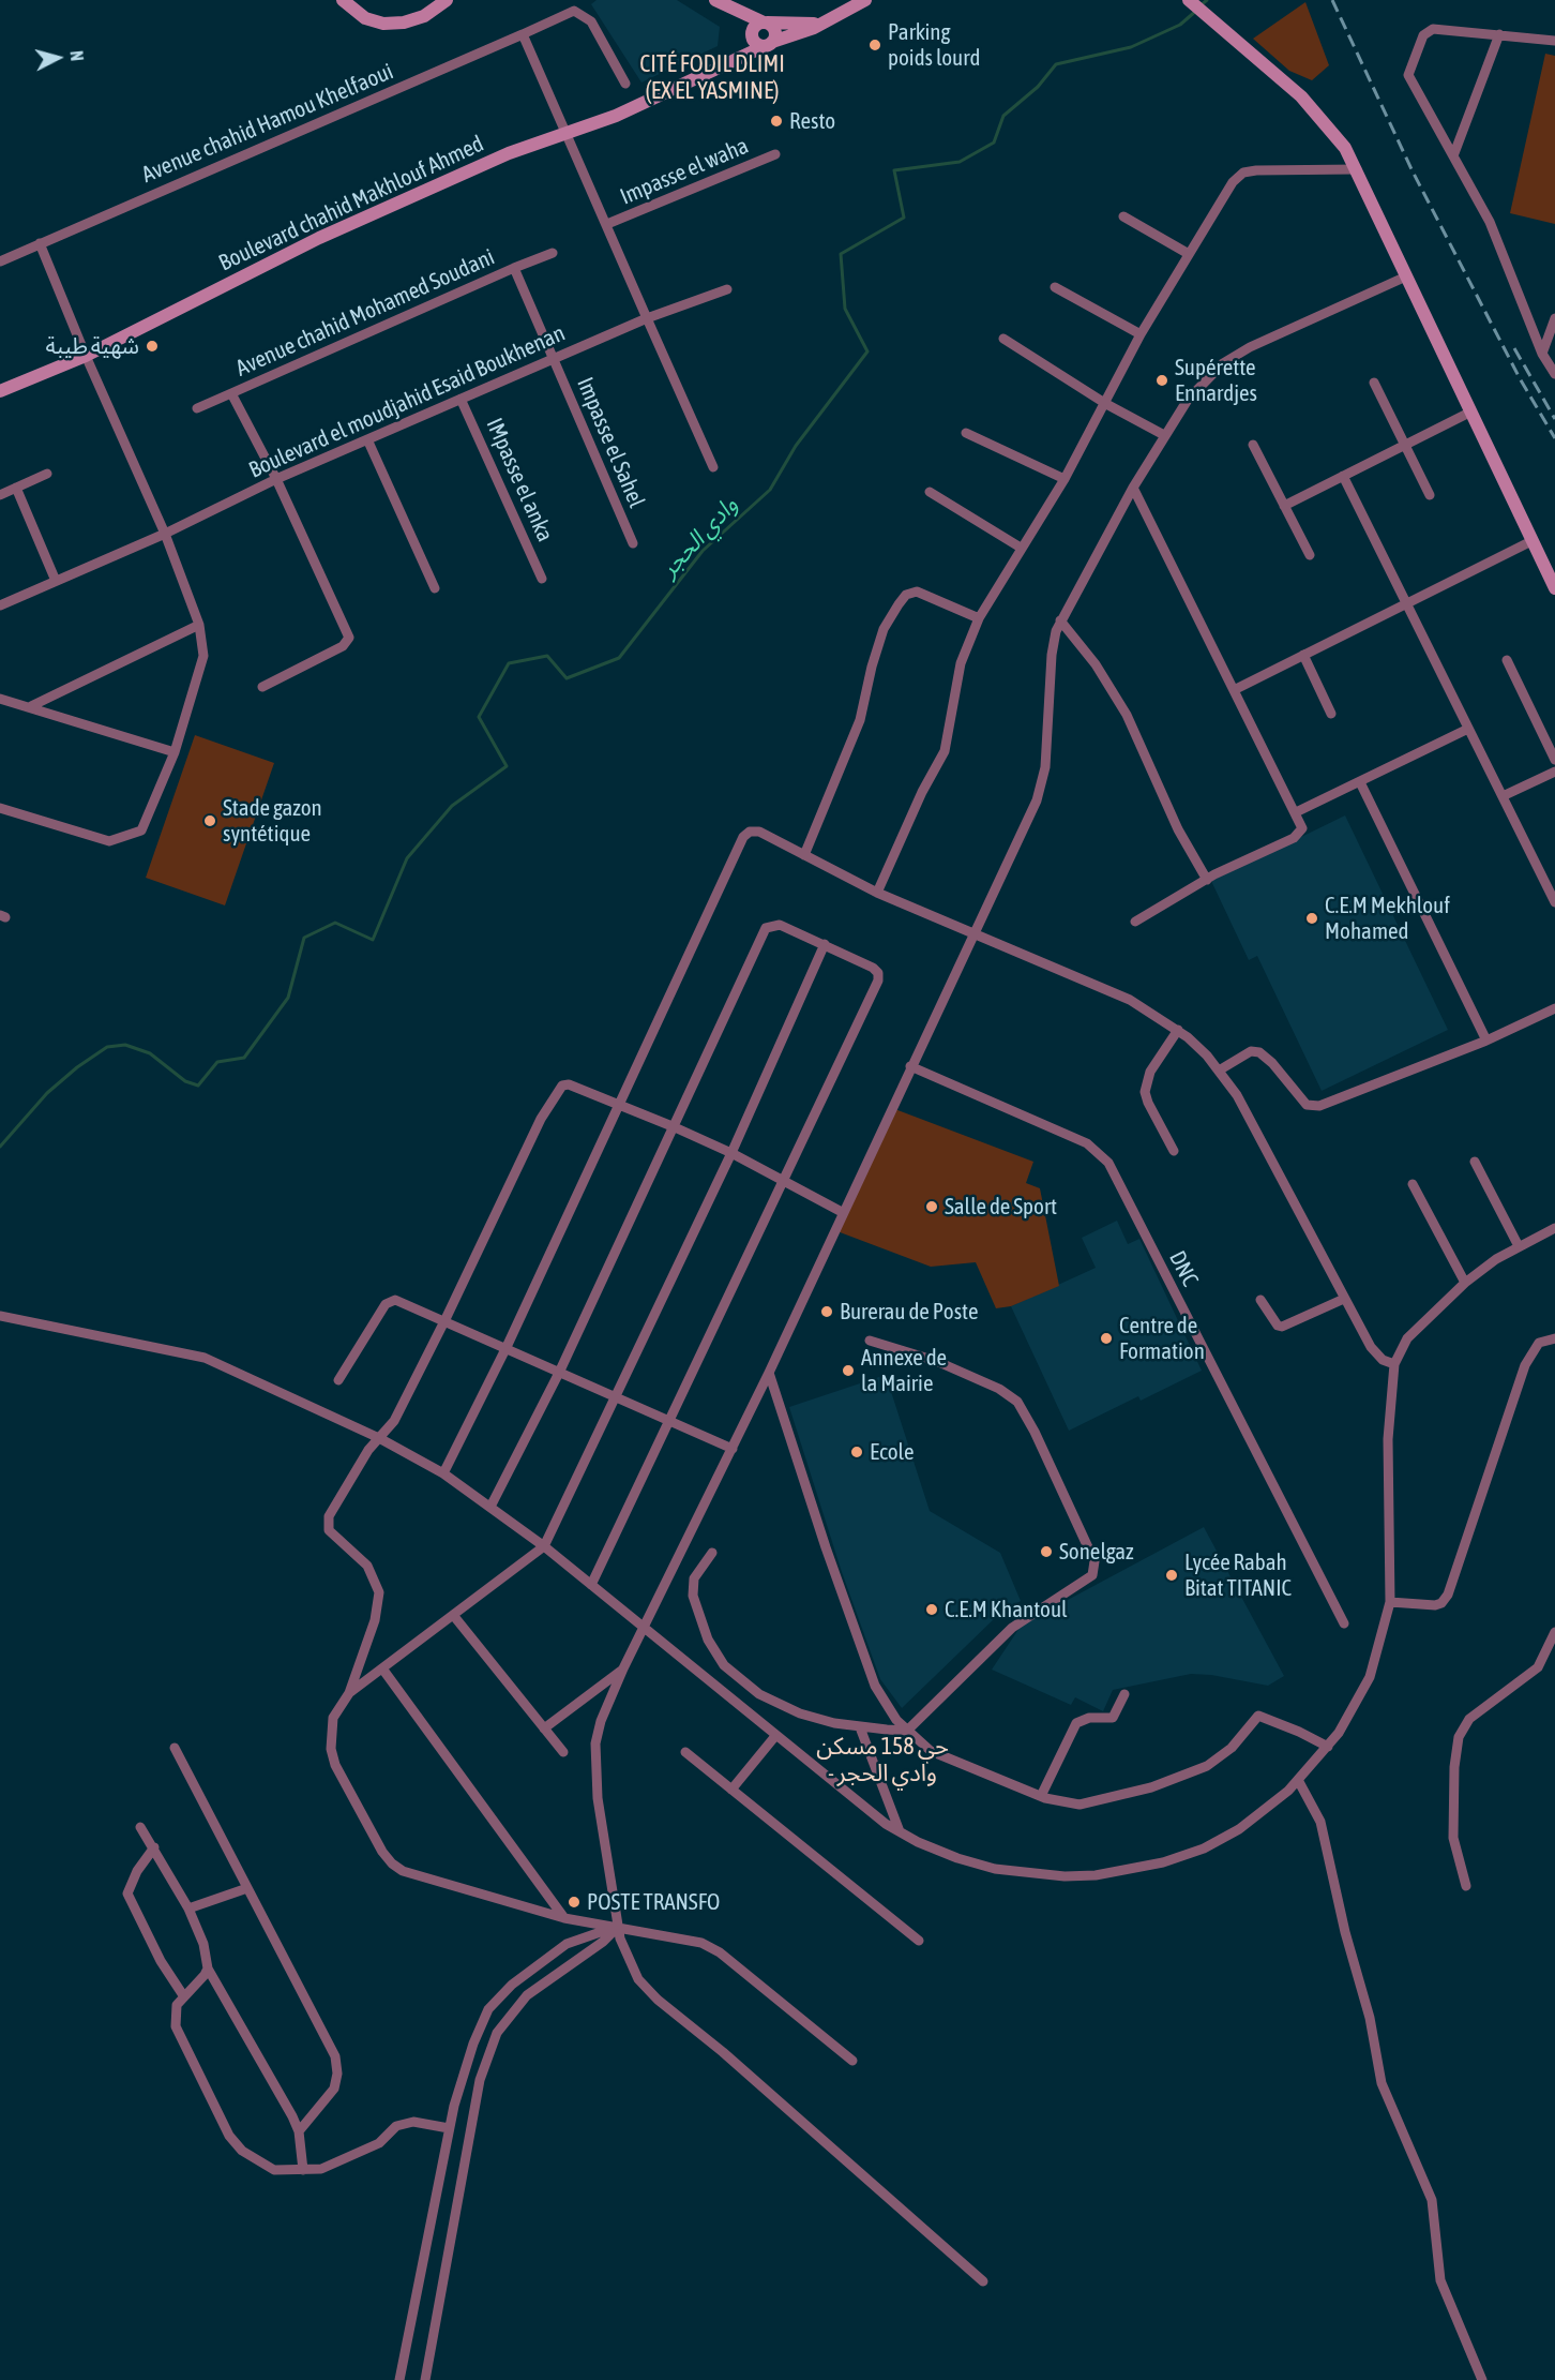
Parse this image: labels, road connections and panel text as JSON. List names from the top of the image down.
{
  "streets": {
    "main road": ["Boulevard chahid Makhlouf Ahmed"],
    "street": [
      "Avenue chahid Hamou Khelfaoui",
      "Impasse el waha",
      "Avenue chahid Mohamed Soudani",
      "Boulevard el moudjahid Esaid Boukhenan",
      "Impasse el Sahel",
      "IMpasse el anka",
      "DNC"
    ]
  },
  "crossings": [
    ["Avenue chahid Mohamed Soudani", "Boulevard el moudjahid Esaid Boukhenan"],
    ["Avenue chahid Mohamed Soudani", "Impasse el Sahel"],
    ["Boulevard el moudjahid Esaid Boukhenan", "Impasse el Sahel"],
    ["Boulevard el moudjahid Esaid Boukhenan", "IMpasse el anka"]
  ],
  "districts": ["CITÉ FODIL DLIMI (EX EL YASMINE)", "حي 158 مسكن - وادي الحجر"],
  "water": ["وادي الحجر"],
  "places": [
    "Parking poids lourd",
    "Resto",
    "شهية طيبة",
    "Supérette Ennardjes",
    "Stade gazon syntétique",
    "C.E.M Mekhlouf Mohamed",
    "Salle de Sport",
    "Burerau de Poste",
    "Centre de Formation",
    "Annexe de la Mairie",
    "Ecole",
    "Sonelgaz",
    "Lycée Rabah Bitat TITANIC",
    "C.E.M Khantoul",
    "POSTE TRANSFO"
  ],
  "north": "right"
}
